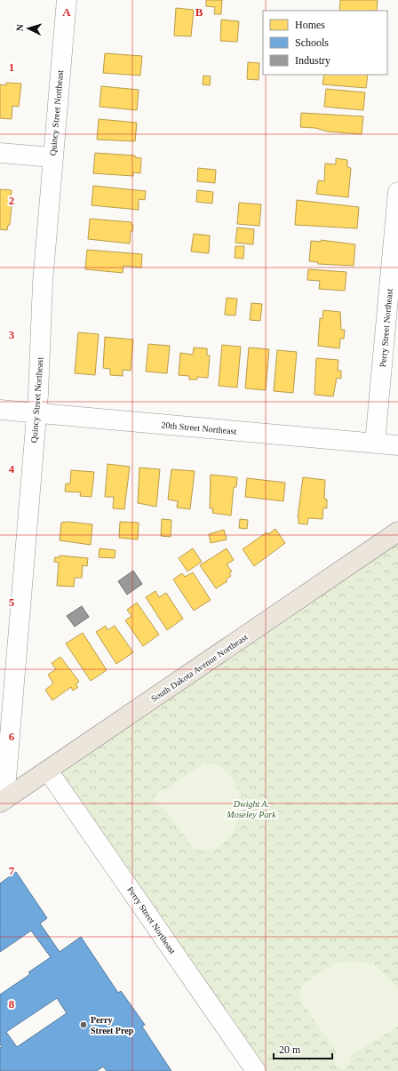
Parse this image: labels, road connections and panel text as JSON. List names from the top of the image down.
{
  "streets": {
    "main road": ["South Dakota Avenue Northeast"],
    "street": ["Quincy Street Northeast", "Perry Street Northeast", "20th Street Northeast"]
  },
  "crossings": [
    ["Quincy Street Northeast", "20th Street Northeast"],
    ["Quincy Street Northeast", "South Dakota Avenue Northeast"],
    ["Perry Street Northeast", "20th Street Northeast"],
    ["Perry Street Northeast", "South Dakota Avenue Northeast"]
  ],
  "parks": ["Dwight A. Moseley Park"],
  "places": ["Perry Street Prep"],
  "legend": ["Homes", "Schools", "Industry"],
  "scale_bar": "20 m",
  "north": "left",
  "grid": {
    "columns": ["A", "B"],
    "rows": [
      "1",
      "2",
      "3",
      "4",
      "5",
      "6",
      "7",
      "8"
    ]
  }
}
